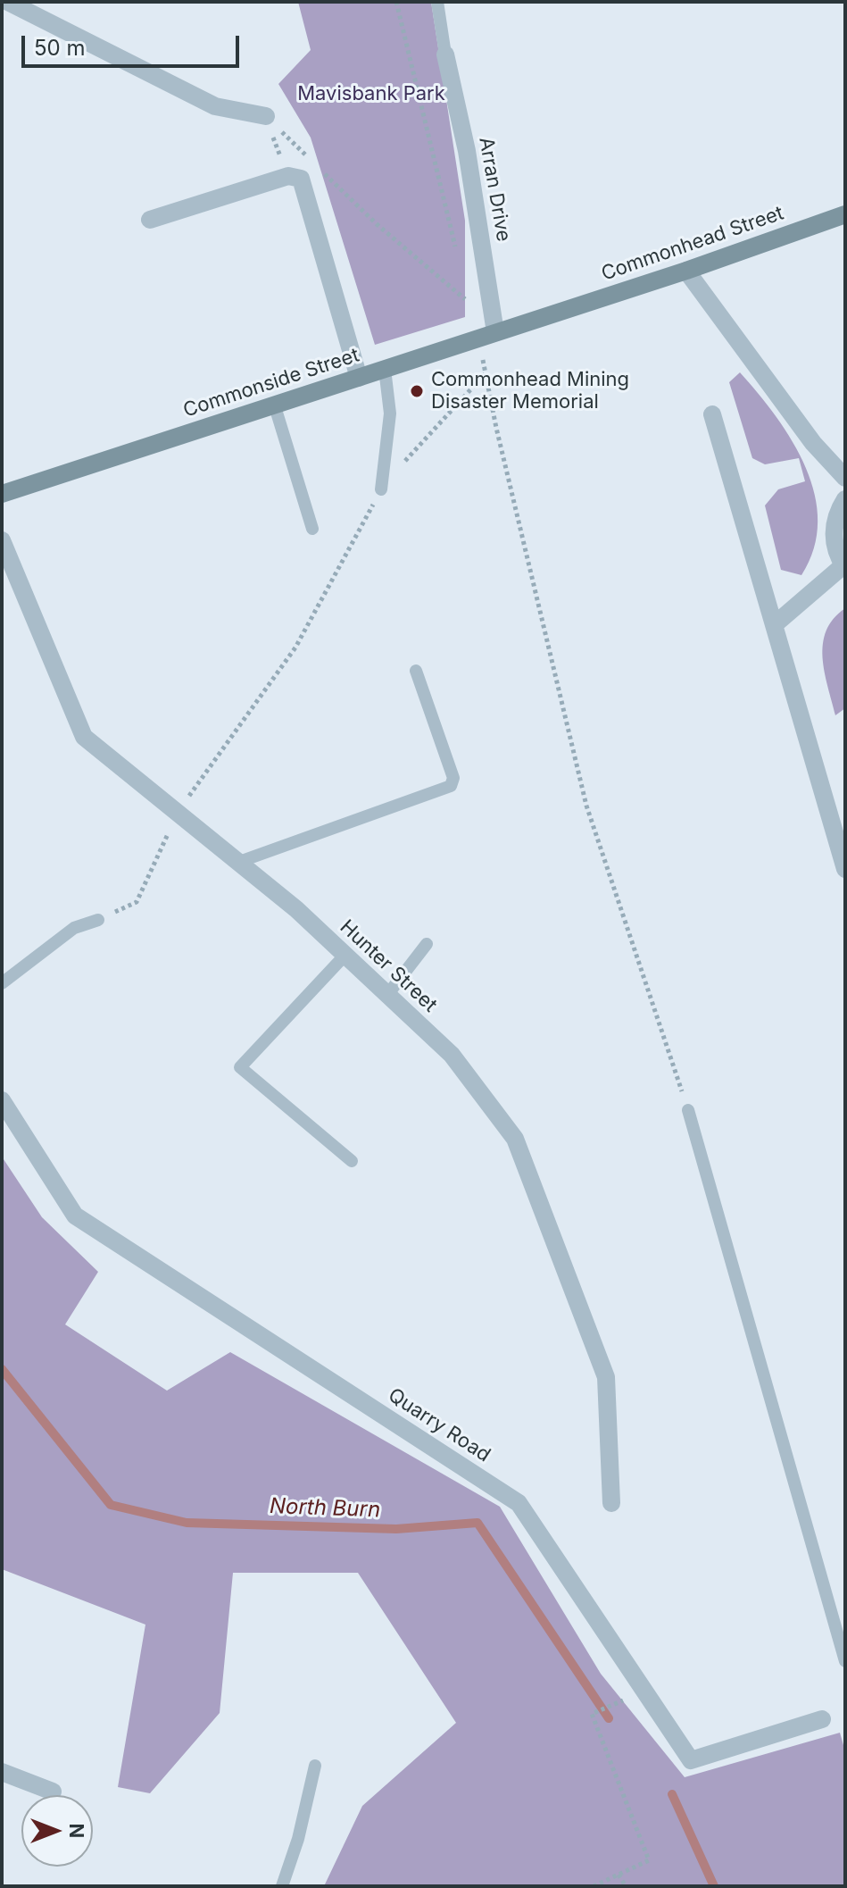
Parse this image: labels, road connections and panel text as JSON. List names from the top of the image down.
{
  "streets": {
    "main road": ["Commonhead Street", "Commonside Street"],
    "street": ["Arran Drive", "Hunter Street", "Quarry Road"]
  },
  "crossings": [
    ["Arran Drive", "Commonside Street"],
    ["Commonhead Street", "Commonside Street"]
  ],
  "water": ["North Burn"],
  "parks": ["Mavisbank Park"],
  "places": ["Commonhead Mining Disaster Memorial"],
  "scale_bar": "50 m",
  "north": "right"
}
